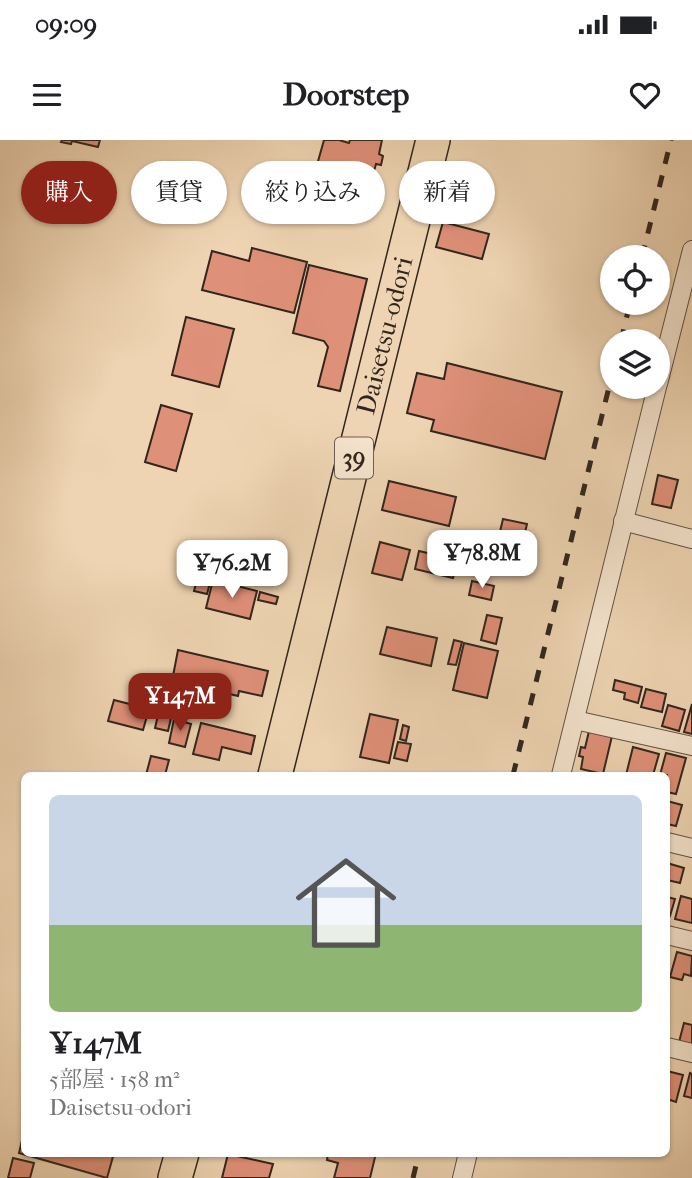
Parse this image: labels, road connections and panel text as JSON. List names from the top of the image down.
{
  "streets": {
    "highway": ["Daisetsu-odori", "39"]
  },
  "page": {
    "status": "09:09",
    "header": "Doorstep",
    "chip": [
      "購入",
      "賃貸",
      "絞り込み",
      "新着"
    ],
    "price": ["¥78.8M", "¥76.2M", "¥147M"],
    "list": [
      {
        "name": "¥147M",
        "note": "5部屋 · 158 m² · Daisetsu-odori"
      }
    ]
  }
}
